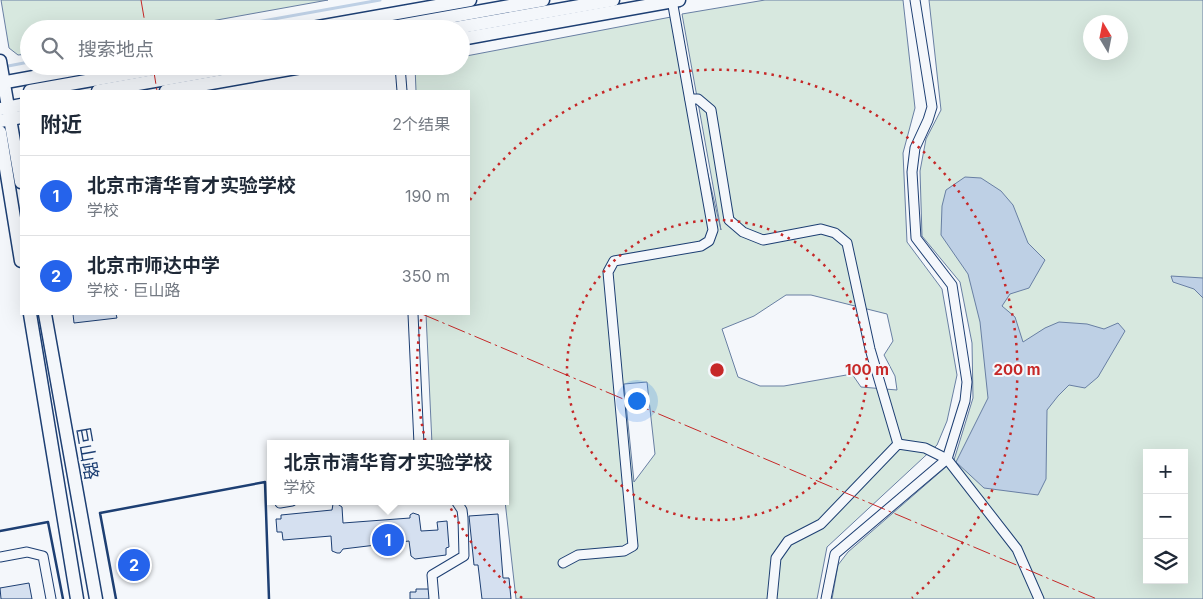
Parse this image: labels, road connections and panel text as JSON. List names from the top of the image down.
{
  "streets": {
    "main road": ["巨山路"]
  },
  "north": "top",
  "page": {
    "search": "搜索地点",
    "heading": ["附近", "2个结果"],
    "list": [
      {
        "mark": "1",
        "name": "北京市清华育才实验学校",
        "note": "学校",
        "value": "190 m"
      },
      {
        "mark": "2",
        "name": "北京市师达中学",
        "note": "学校 · 巨山路",
        "value": "350 m"
      }
    ],
    "popup": ["北京市清华育才实验学校", "学校"],
    "map_buttons": ["+", "−"],
    "pins": ["1", "2"]
  },
  "rings": ["100 m", "200 m"]
}
